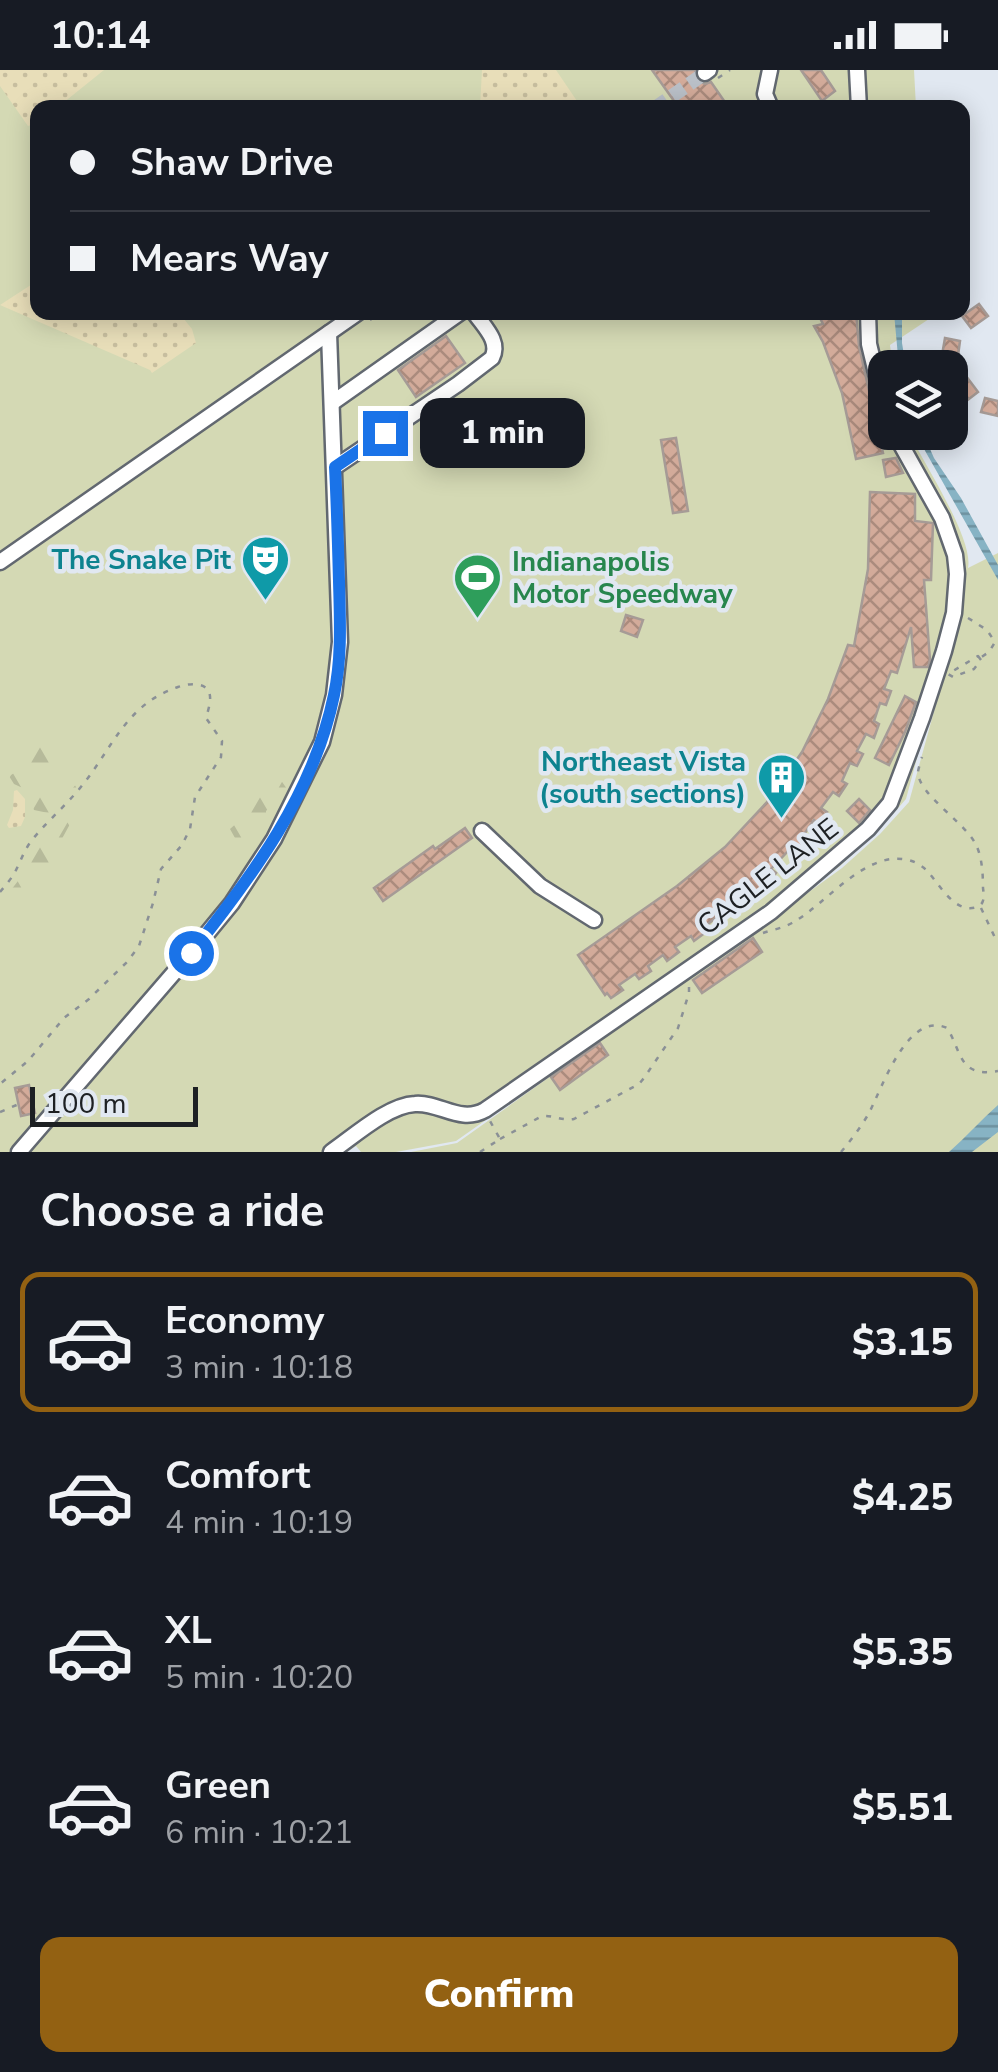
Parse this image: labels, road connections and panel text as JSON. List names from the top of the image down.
{
  "streets": {
    "street": ["CAGLE LANE"]
  },
  "places": {
    "theatre": ["The Snake Pit"],
    "sports": ["Indianapolis Motor Speedway"],
    "building": ["Northeast Vista (south sections)"]
  },
  "scale_bar": "100 m",
  "page": {
    "status": "10:14",
    "banner": ["Shaw Drive", "Mears Way"],
    "bubble": "1 min",
    "scale": "100 m",
    "heading": "Choose a ride",
    "list": [
      {
        "name": "Economy",
        "note": "3 min · 10:18",
        "value": "$3.15"
      },
      {
        "name": "Comfort",
        "note": "4 min · 10:19",
        "value": "$4.25"
      },
      {
        "name": "XL",
        "note": "5 min · 10:20",
        "value": "$5.35"
      },
      {
        "name": "Green",
        "note": "6 min · 10:21",
        "value": "$5.51"
      }
    ],
    "buttons": "Confirm"
  }
}
